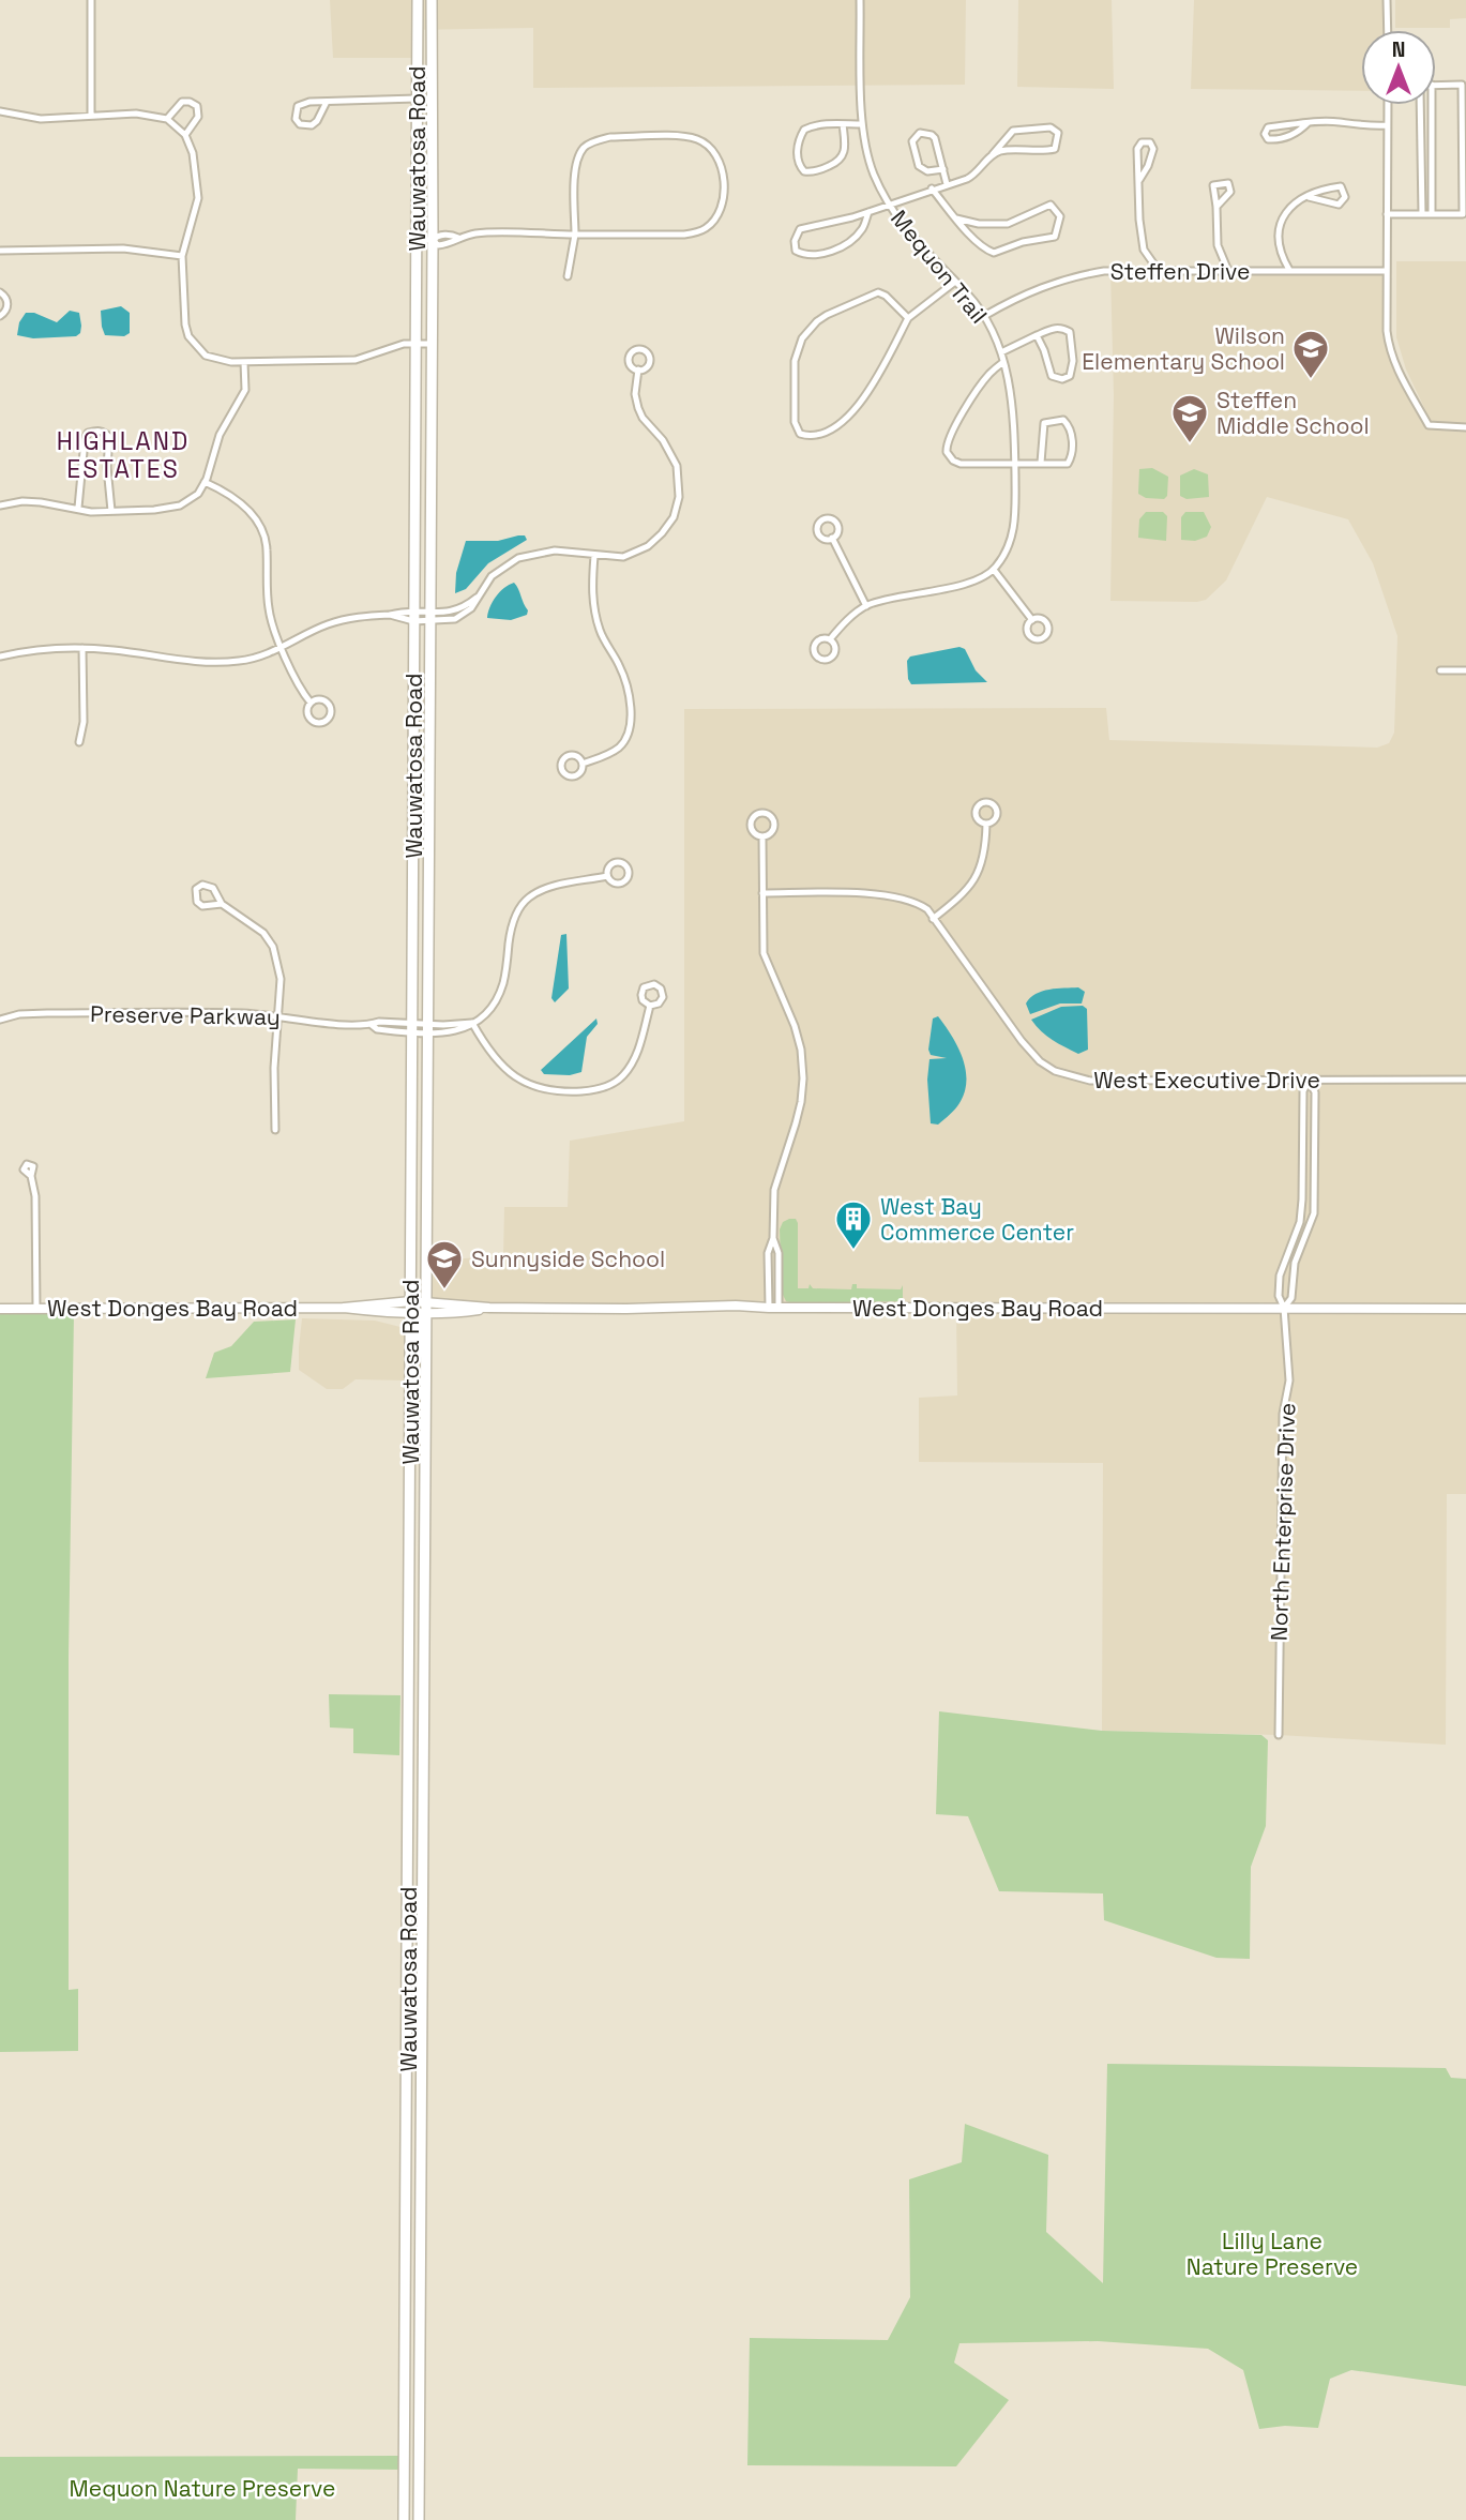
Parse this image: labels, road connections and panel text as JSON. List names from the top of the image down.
{
  "streets": {
    "main road": ["Wauwatosa Road"],
    "street": [
      "Mequon Trail",
      "Steffen Drive",
      "Preserve Parkway",
      "West Executive Drive",
      "West Donges Bay Road",
      "North Enterprise Drive"
    ]
  },
  "crossings": [
    ["Wauwatosa Road", "Preserve Parkway"],
    ["Wauwatosa Road", "West Donges Bay Road"],
    ["Mequon Trail", "Steffen Drive"],
    ["West Executive Drive", "North Enterprise Drive"],
    ["West Donges Bay Road", "North Enterprise Drive"]
  ],
  "districts": ["HIGHLAND ESTATES"],
  "parks": ["Lilly Lane Nature Preserve", "Mequon Nature Preserve"],
  "places": {
    "school or university": ["Wilson Elementary School", "Steffen Middle School", "Sunnyside School"],
    "building": ["West Bay Commerce Center"]
  },
  "north": "top"
}
